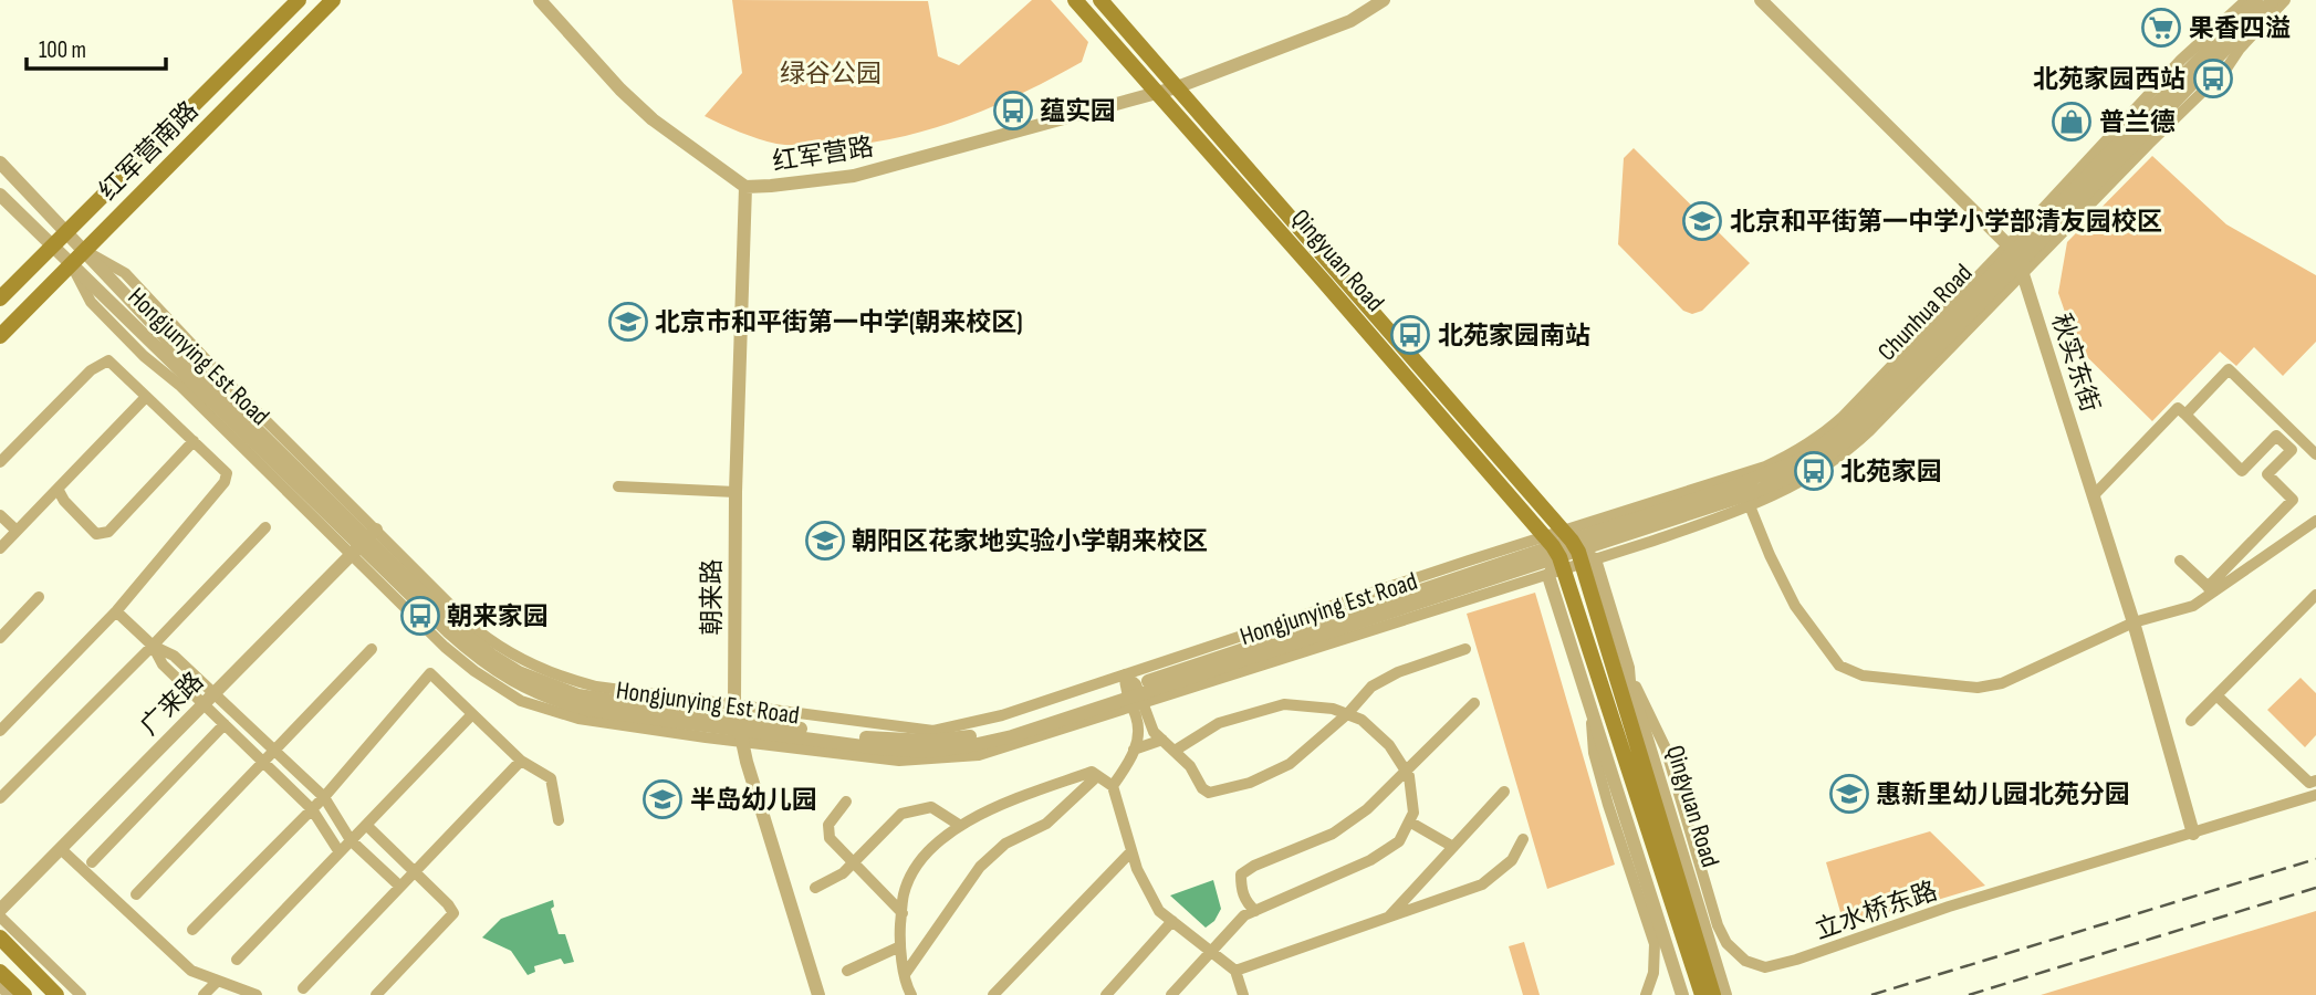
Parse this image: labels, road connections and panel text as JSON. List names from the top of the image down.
{
  "streets": {
    "main road": ["红军营南路", "Qingyuan Road"],
    "street": [
      "红军营路",
      "Chunhua Road",
      "Hongjunying Est Road",
      "秋实东街",
      "朝来路",
      "广来路",
      "立水桥东路"
    ]
  },
  "crossings": [
    ["红军营南路", "Hongjunying Est Road"],
    ["红军营路", "Qingyuan Road"],
    ["红军营路", "朝来路"],
    ["Qingyuan Road", "Chunhua Road"],
    ["Qingyuan Road", "Hongjunying Est Road"],
    ["Qingyuan Road", "立水桥东路"],
    ["Chunhua Road", "Hongjunying Est Road"],
    ["Chunhua Road", "秋实东街"],
    ["Hongjunying Est Road", "朝来路"],
    ["Hongjunying Est Road", "广来路"],
    ["秋实东街", "立水桥东路"]
  ],
  "parks": ["绿谷公园"],
  "places": {
    "supermarket": ["果香四溢"],
    "bus stop": [
      "北苑家园西站",
      "蕴实园",
      "北苑家园南站",
      "北苑家园",
      "朝来家园"
    ],
    "shop": ["普兰德"],
    "school or university": [
      "北京和平街第一中学小学部清友园校区",
      "北京市和平街第一中学(朝来校区)",
      "朝阳区花家地实验小学朝来校区",
      "惠新里幼儿园北苑分园",
      "半岛幼儿园"
    ]
  },
  "scale_bar": "100 m"
}
